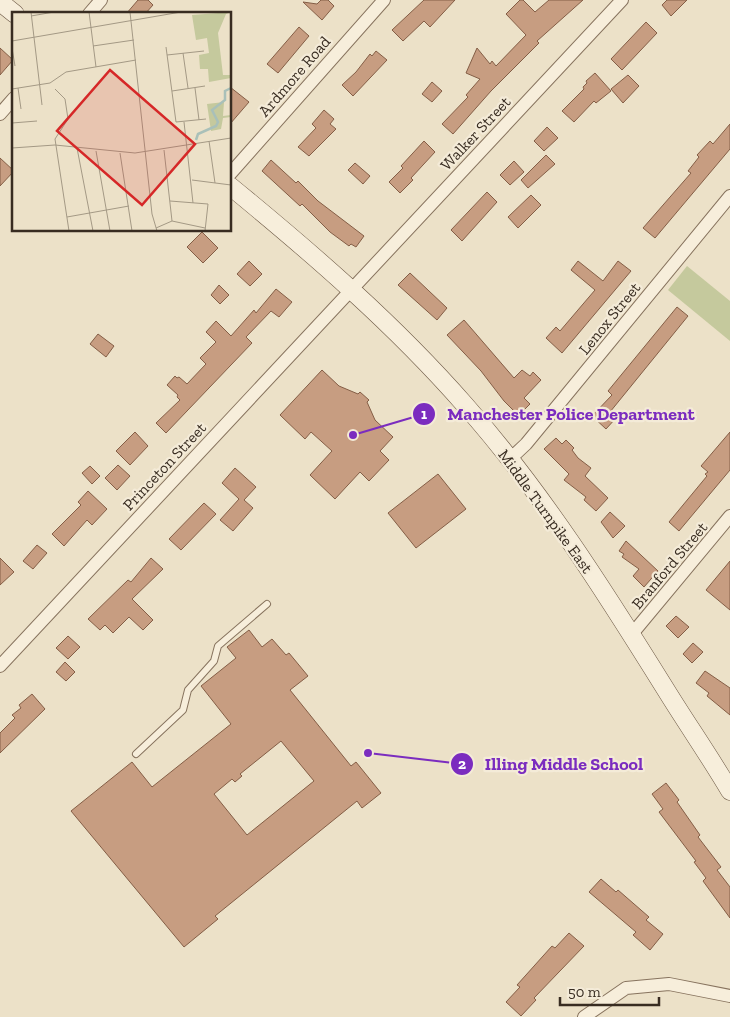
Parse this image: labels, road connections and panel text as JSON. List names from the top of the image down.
{
  "streets": {
    "main road": ["Middle Turnpike East"],
    "street": [
      "Ardmore Road",
      "Walker Street",
      "Lenox Street",
      "Princeton Street",
      "Branford Street"
    ]
  },
  "crossings": [
    ["Walker Street", "Princeton Street"],
    ["Walker Street", "Middle Turnpike East"],
    ["Lenox Street", "Middle Turnpike East"],
    ["Princeton Street", "Middle Turnpike East"],
    ["Middle Turnpike East", "Branford Street"]
  ],
  "places": ["Manchester Police Department", "Illing Middle School"],
  "scale_bar": "50 m"
}
